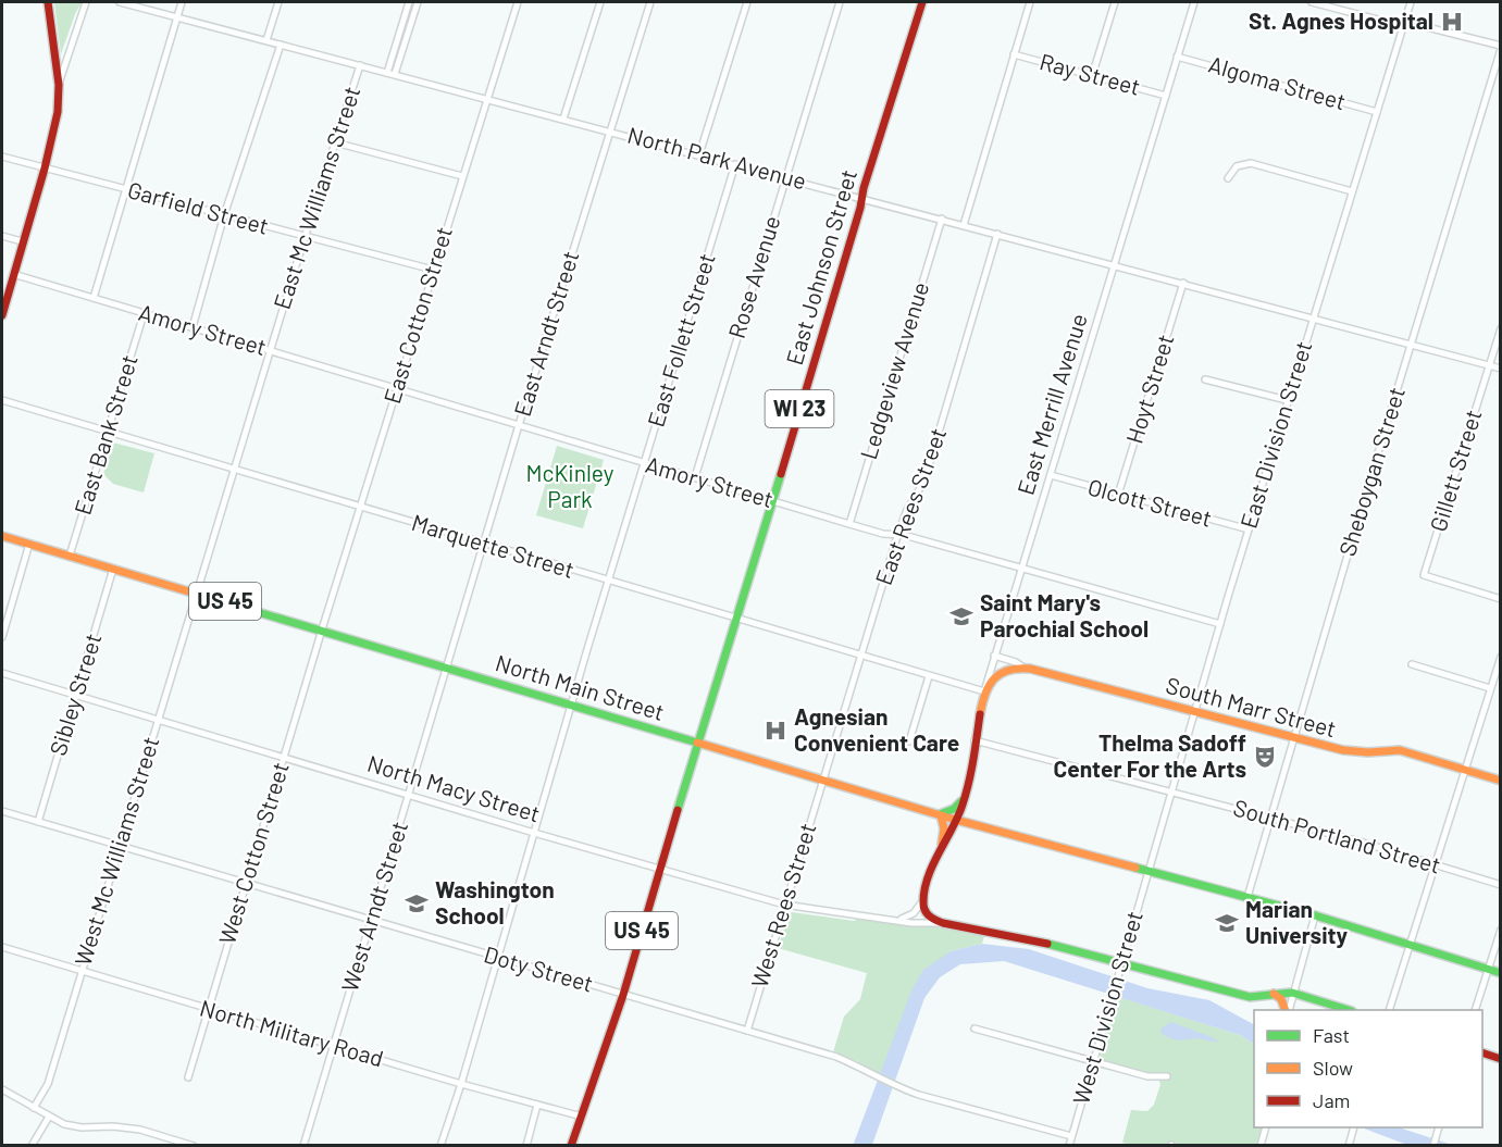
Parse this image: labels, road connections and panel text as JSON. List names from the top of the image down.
{
  "streets": {
    "main road": [
      "East Johnson Street",
      "East Merrill Avenue",
      "WI 23",
      "US 45",
      "North Main Street",
      "South Marr Street",
      "North Macy Street"
    ],
    "street": [
      "Ray Street",
      "Algoma Street",
      "North Park Avenue",
      "East Mc Williams Street",
      "Garfield Street",
      "Rose Avenue",
      "East Cotton Street",
      "Amory Street",
      "East Arndt Street",
      "East Follett Street",
      "Ledgeview Avenue",
      "Hoyt Street",
      "East Bank Street",
      "East Division Street",
      "Gillett Street",
      "Sheboygan Street",
      "Olcott Street",
      "East Rees Street",
      "Marquette Street",
      "Sibley Street",
      "South Portland Street",
      "West Mc Williams Street",
      "West Cotton Street",
      "West Rees Street",
      "West Arndt Street",
      "Doty Street",
      "West Division Street",
      "North Military Road"
    ]
  },
  "crossings": [
    ["Ray Street", "East Merrill Avenue"],
    ["Algoma Street", "East Merrill Avenue"],
    ["Algoma Street", "East Division Street"],
    ["North Park Avenue", "East Mc Williams Street"],
    ["North Park Avenue", "East Johnson Street"],
    ["North Park Avenue", "Rose Avenue"],
    ["North Park Avenue", "East Cotton Street"],
    ["North Park Avenue", "East Arndt Street"],
    ["North Park Avenue", "East Follett Street"],
    ["North Park Avenue", "Ledgeview Avenue"],
    ["North Park Avenue", "Hoyt Street"],
    ["North Park Avenue", "East Merrill Avenue"],
    ["North Park Avenue", "East Division Street"],
    ["North Park Avenue", "Gillett Street"],
    ["North Park Avenue", "Sheboygan Street"],
    ["North Park Avenue", "East Rees Street"],
    ["East Mc Williams Street", "Garfield Street"],
    ["East Mc Williams Street", "Amory Street"],
    ["East Mc Williams Street", "Marquette Street"],
    ["East Mc Williams Street", "North Main Street"],
    ["East Mc Williams Street", "West Mc Williams Street"],
    ["Garfield Street", "East Cotton Street"],
    ["East Johnson Street", "Amory Street"],
    ["East Johnson Street", "WI 23"],
    ["East Johnson Street", "Marquette Street"],
    ["Rose Avenue", "Amory Street"],
    ["East Cotton Street", "Amory Street"],
    ["East Cotton Street", "Marquette Street"],
    ["East Cotton Street", "North Main Street"],
    ["East Cotton Street", "West Cotton Street"],
    ["Amory Street", "East Arndt Street"],
    ["Amory Street", "East Follett Street"],
    ["Amory Street", "Ledgeview Avenue"],
    ["Amory Street", "East Merrill Avenue"],
    ["Amory Street", "East Bank Street"],
    ["Amory Street", "East Division Street"],
    ["Amory Street", "East Rees Street"],
    ["East Arndt Street", "Marquette Street"],
    ["East Arndt Street", "North Main Street"],
    ["East Arndt Street", "West Arndt Street"],
    ["East Follett Street", "Marquette Street"],
    ["East Follett Street", "North Main Street"],
    ["East Follett Street", "North Macy Street"],
    ["East Follett Street", "Doty Street"],
    ["East Follett Street", "North Military Road"],
    ["Hoyt Street", "Olcott Street"],
    ["East Merrill Avenue", "Olcott Street"],
    ["East Merrill Avenue", "Marquette Street"],
    ["East Merrill Avenue", "North Main Street"],
    ["East Merrill Avenue", "South Marr Street"],
    ["East Merrill Avenue", "South Portland Street"],
    ["WI 23", "Marquette Street"],
    ["WI 23", "US 45"],
    ["WI 23", "North Main Street"],
    ["East Bank Street", "Marquette Street"],
    ["East Bank Street", "North Main Street"],
    ["East Division Street", "Olcott Street"],
    ["East Division Street", "North Main Street"],
    ["East Division Street", "South Marr Street"],
    ["East Division Street", "South Portland Street"],
    ["East Division Street", "West Division Street"],
    ["Sheboygan Street", "North Main Street"],
    ["Sheboygan Street", "South Marr Street"],
    ["Sheboygan Street", "South Portland Street"],
    ["East Rees Street", "Marquette Street"],
    ["East Rees Street", "North Main Street"],
    ["East Rees Street", "West Rees Street"],
    ["US 45", "North Main Street"],
    ["US 45", "North Macy Street"],
    ["US 45", "Doty Street"],
    ["US 45", "North Military Road"],
    ["North Main Street", "Sibley Street"],
    ["North Main Street", "West Mc Williams Street"],
    ["North Main Street", "West Cotton Street"],
    ["North Main Street", "West Rees Street"],
    ["North Main Street", "West Arndt Street"],
    ["North Main Street", "West Division Street"],
    ["Sibley Street", "North Macy Street"],
    ["Sibley Street", "Doty Street"],
    ["North Macy Street", "West Mc Williams Street"],
    ["North Macy Street", "West Cotton Street"],
    ["North Macy Street", "West Rees Street"],
    ["North Macy Street", "West Arndt Street"],
    ["North Macy Street", "West Division Street"],
    ["West Mc Williams Street", "Doty Street"],
    ["West Mc Williams Street", "North Military Road"],
    ["West Cotton Street", "Doty Street"],
    ["West Cotton Street", "North Military Road"],
    ["West Rees Street", "Doty Street"],
    ["West Arndt Street", "Doty Street"],
    ["West Arndt Street", "North Military Road"],
    ["Doty Street", "West Division Street"]
  ],
  "parks": ["McKinley Park"],
  "places": {
    "hospital": ["St. Agnes Hospital", "Agnesian Convenient Care"],
    "school or university": ["Saint Mary's Parochial School", "Washington School", "Marian University"],
    "theatre": ["Thelma Sadoff Center For the Arts"]
  },
  "legend": ["Fast", "Slow", "Jam"]
}
